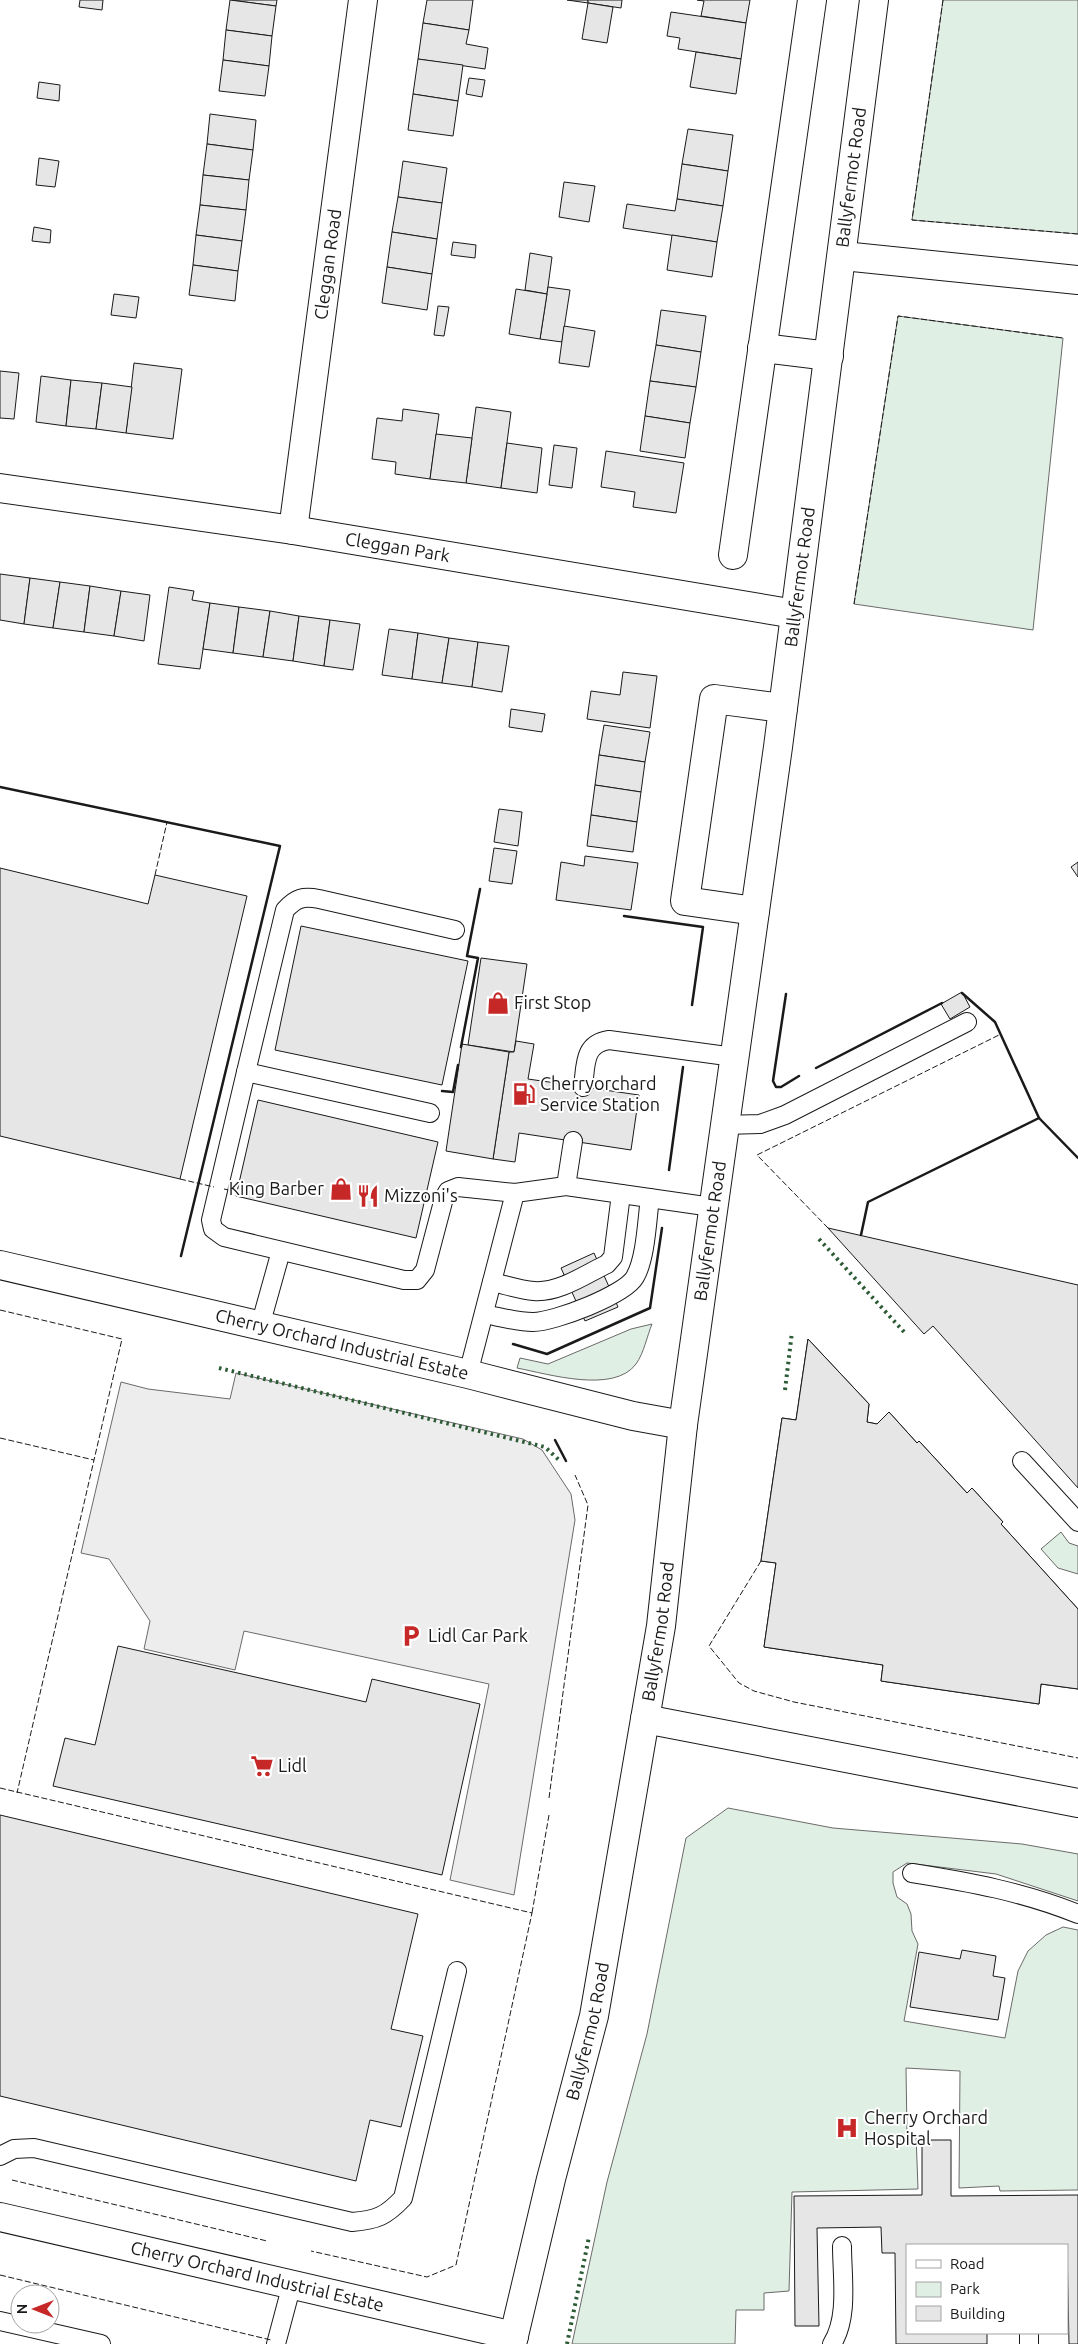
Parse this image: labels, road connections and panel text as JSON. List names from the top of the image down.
{
  "streets": {
    "street": [
      "Ballyfermot Road",
      "Cleggan Road",
      "Cleggan Park",
      "Cherry Orchard Industrial Estate"
    ]
  },
  "crossings": [
    ["Ballyfermot Road", "Cleggan Park"],
    ["Ballyfermot Road", "Cherry Orchard Industrial Estate"],
    ["Cleggan Road", "Cleggan Park"]
  ],
  "places": {
    "shop": ["First Stop", "King Barber"],
    "fuel station": ["Cherryorchard Service Station"],
    "restaurant": ["Mizzoni's"],
    "parking": ["Lidl Car Park"],
    "supermarket": ["Lidl"],
    "hospital": ["Cherry Orchard Hospital"]
  },
  "legend": ["Road", "Park", "Building"],
  "north": "left"
}
